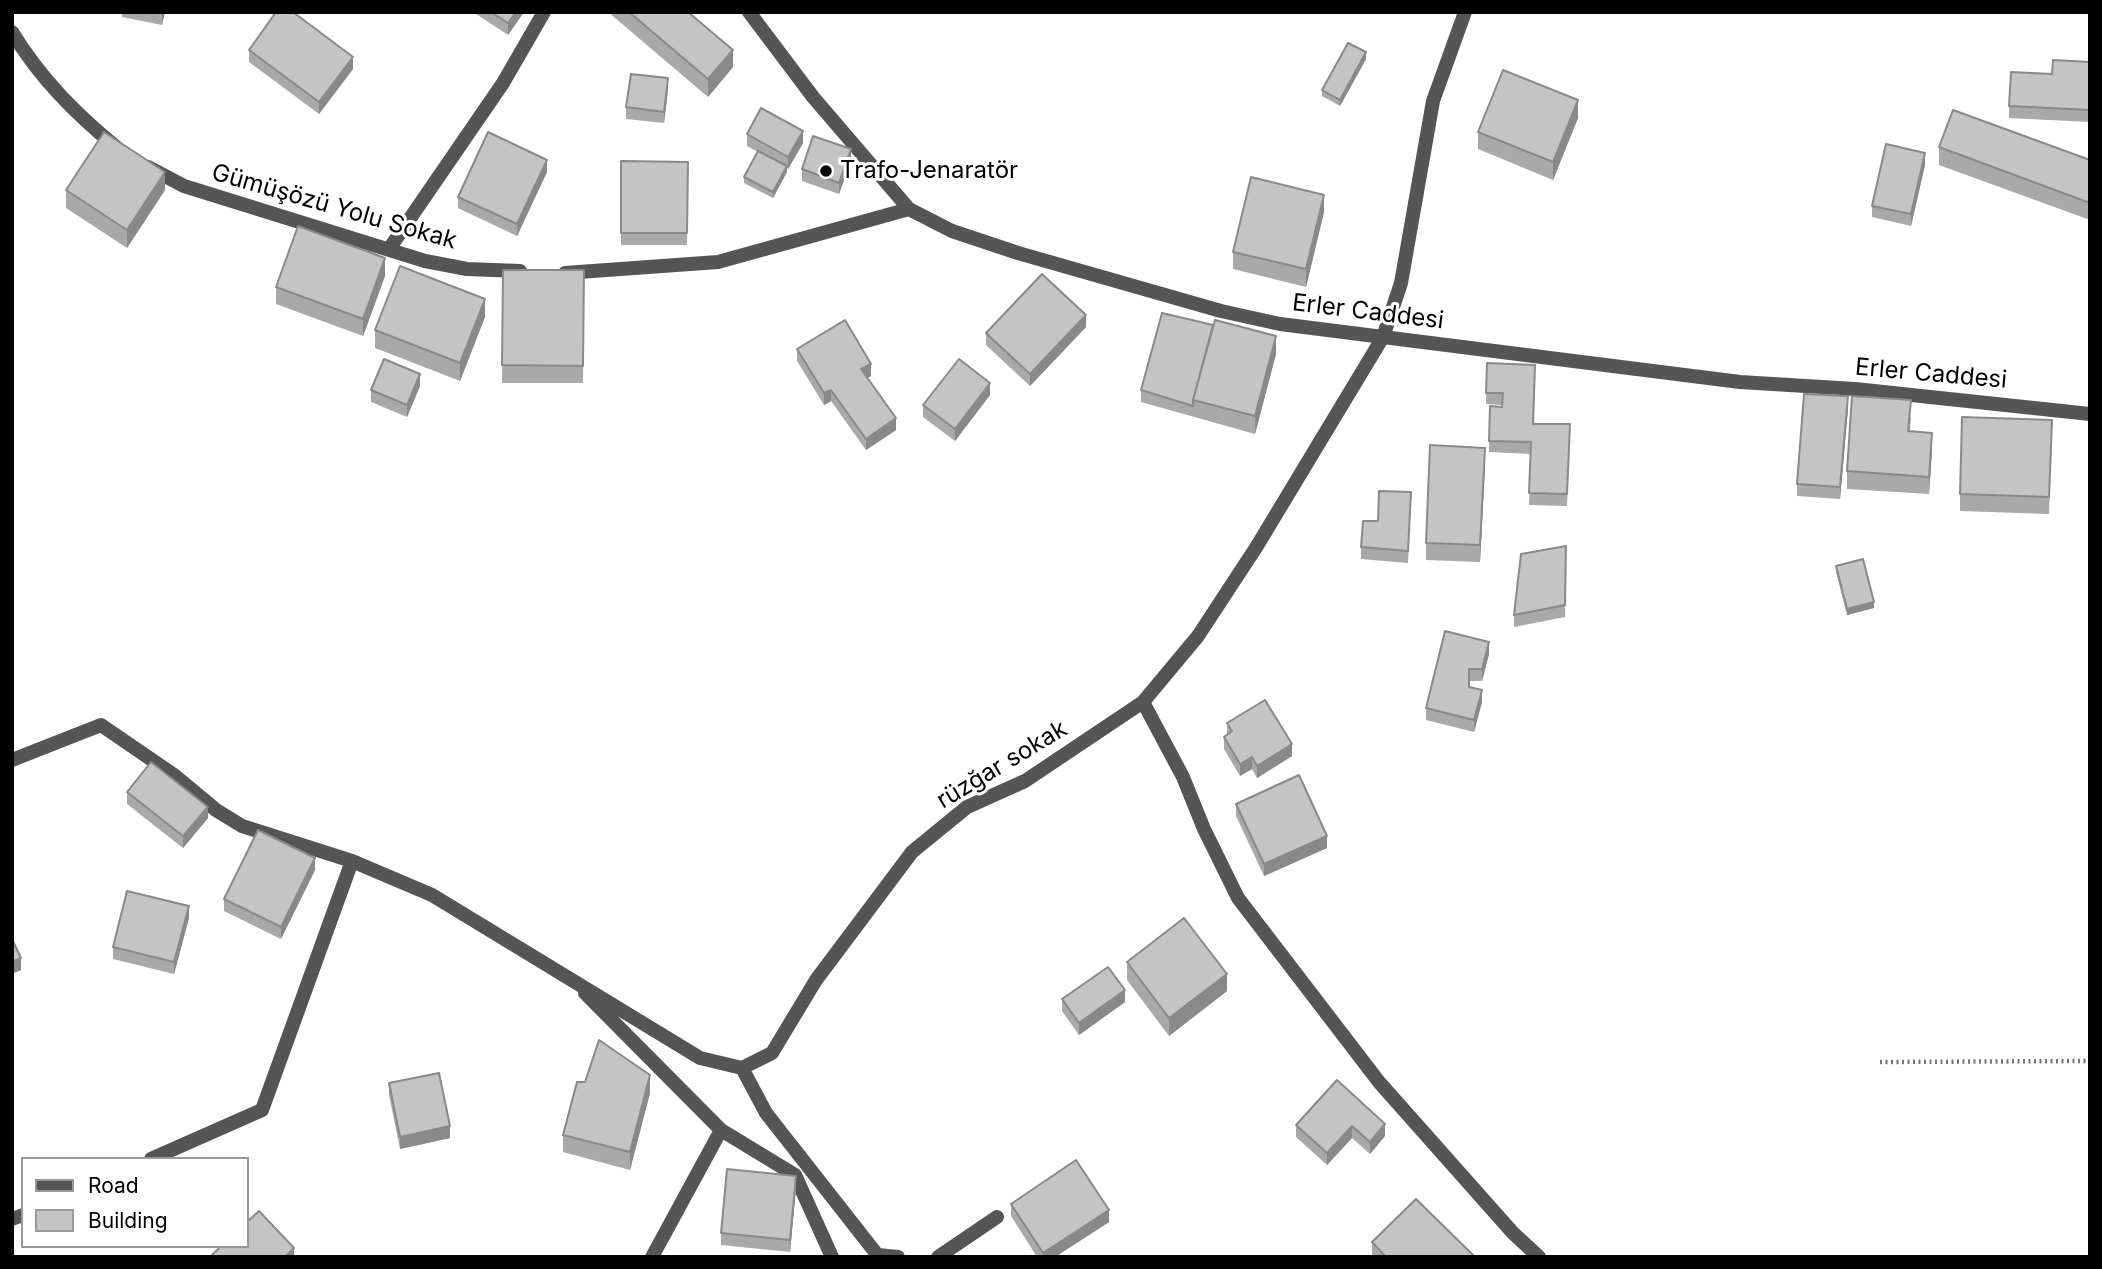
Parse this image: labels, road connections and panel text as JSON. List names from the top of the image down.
{
  "streets": {
    "street": ["Gümüşözü Yolu Sokak", "Erler Caddesi", "rüzğar sokak"]
  },
  "crossings": [
    ["Gümüşözü Yolu Sokak", "Erler Caddesi"],
    ["Erler Caddesi", "rüzğar sokak"]
  ],
  "places": ["Trafo-Jenaratör"],
  "legend": ["Road", "Building"]
}
